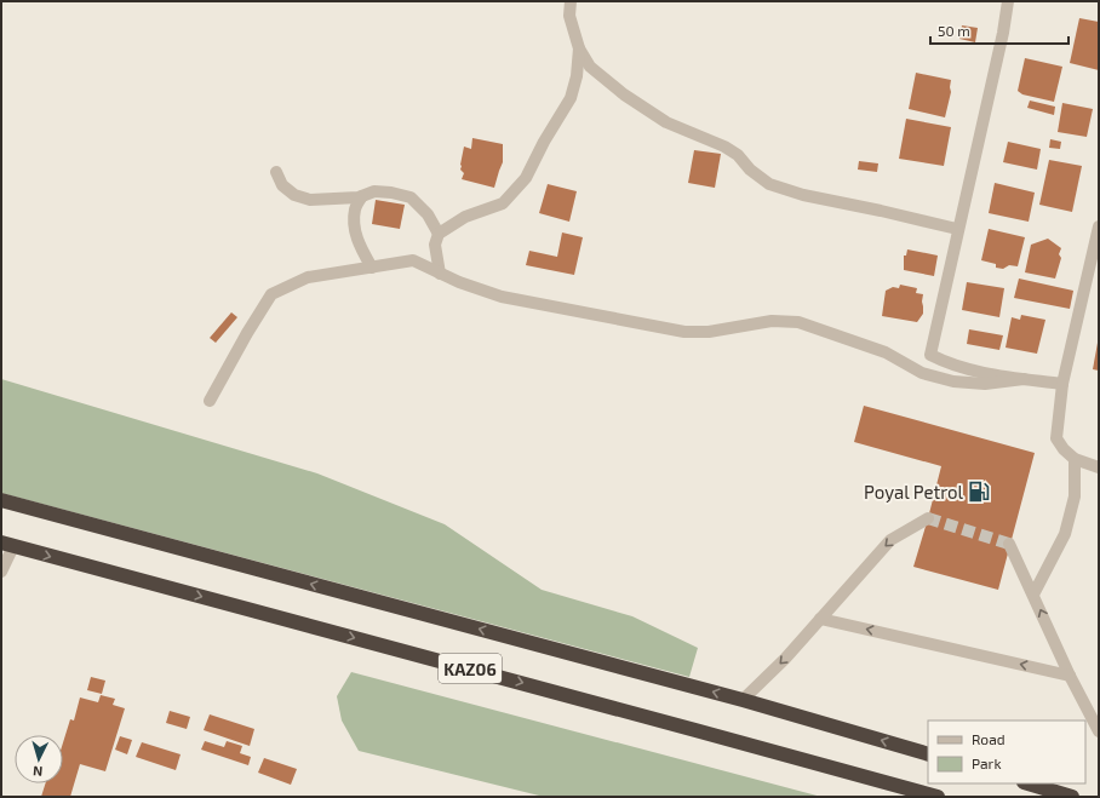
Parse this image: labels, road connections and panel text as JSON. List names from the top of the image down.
{
  "streets": {
    "highway": ["KАZ06"]
  },
  "places": {
    "fuel station": ["Poyal Petrol"]
  },
  "legend": ["Road", "Park"],
  "scale_bar": "50 m",
  "north": "bottom"
}
